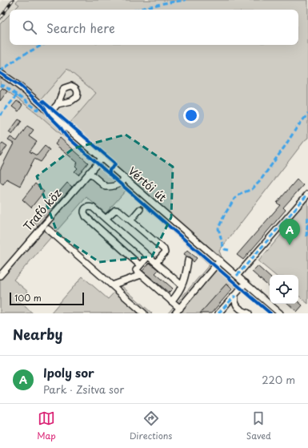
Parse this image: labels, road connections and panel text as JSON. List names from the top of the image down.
{
  "streets": {
    "street": ["Vértói út", "Trafó köz"]
  },
  "crossings": [
    ["Vértói út", "Trafó köz"]
  ],
  "scale_bar": "100 m",
  "page": {
    "search": "Search here",
    "pins": "A",
    "scale": "100 m",
    "heading": "Nearby",
    "list": [
      {
        "mark": "A",
        "name": "Ipoly sor",
        "note": "Park · Zsitva sor",
        "value": "220 m"
      }
    ],
    "nav": ["Map", "Directions", "Saved"]
  }
}
